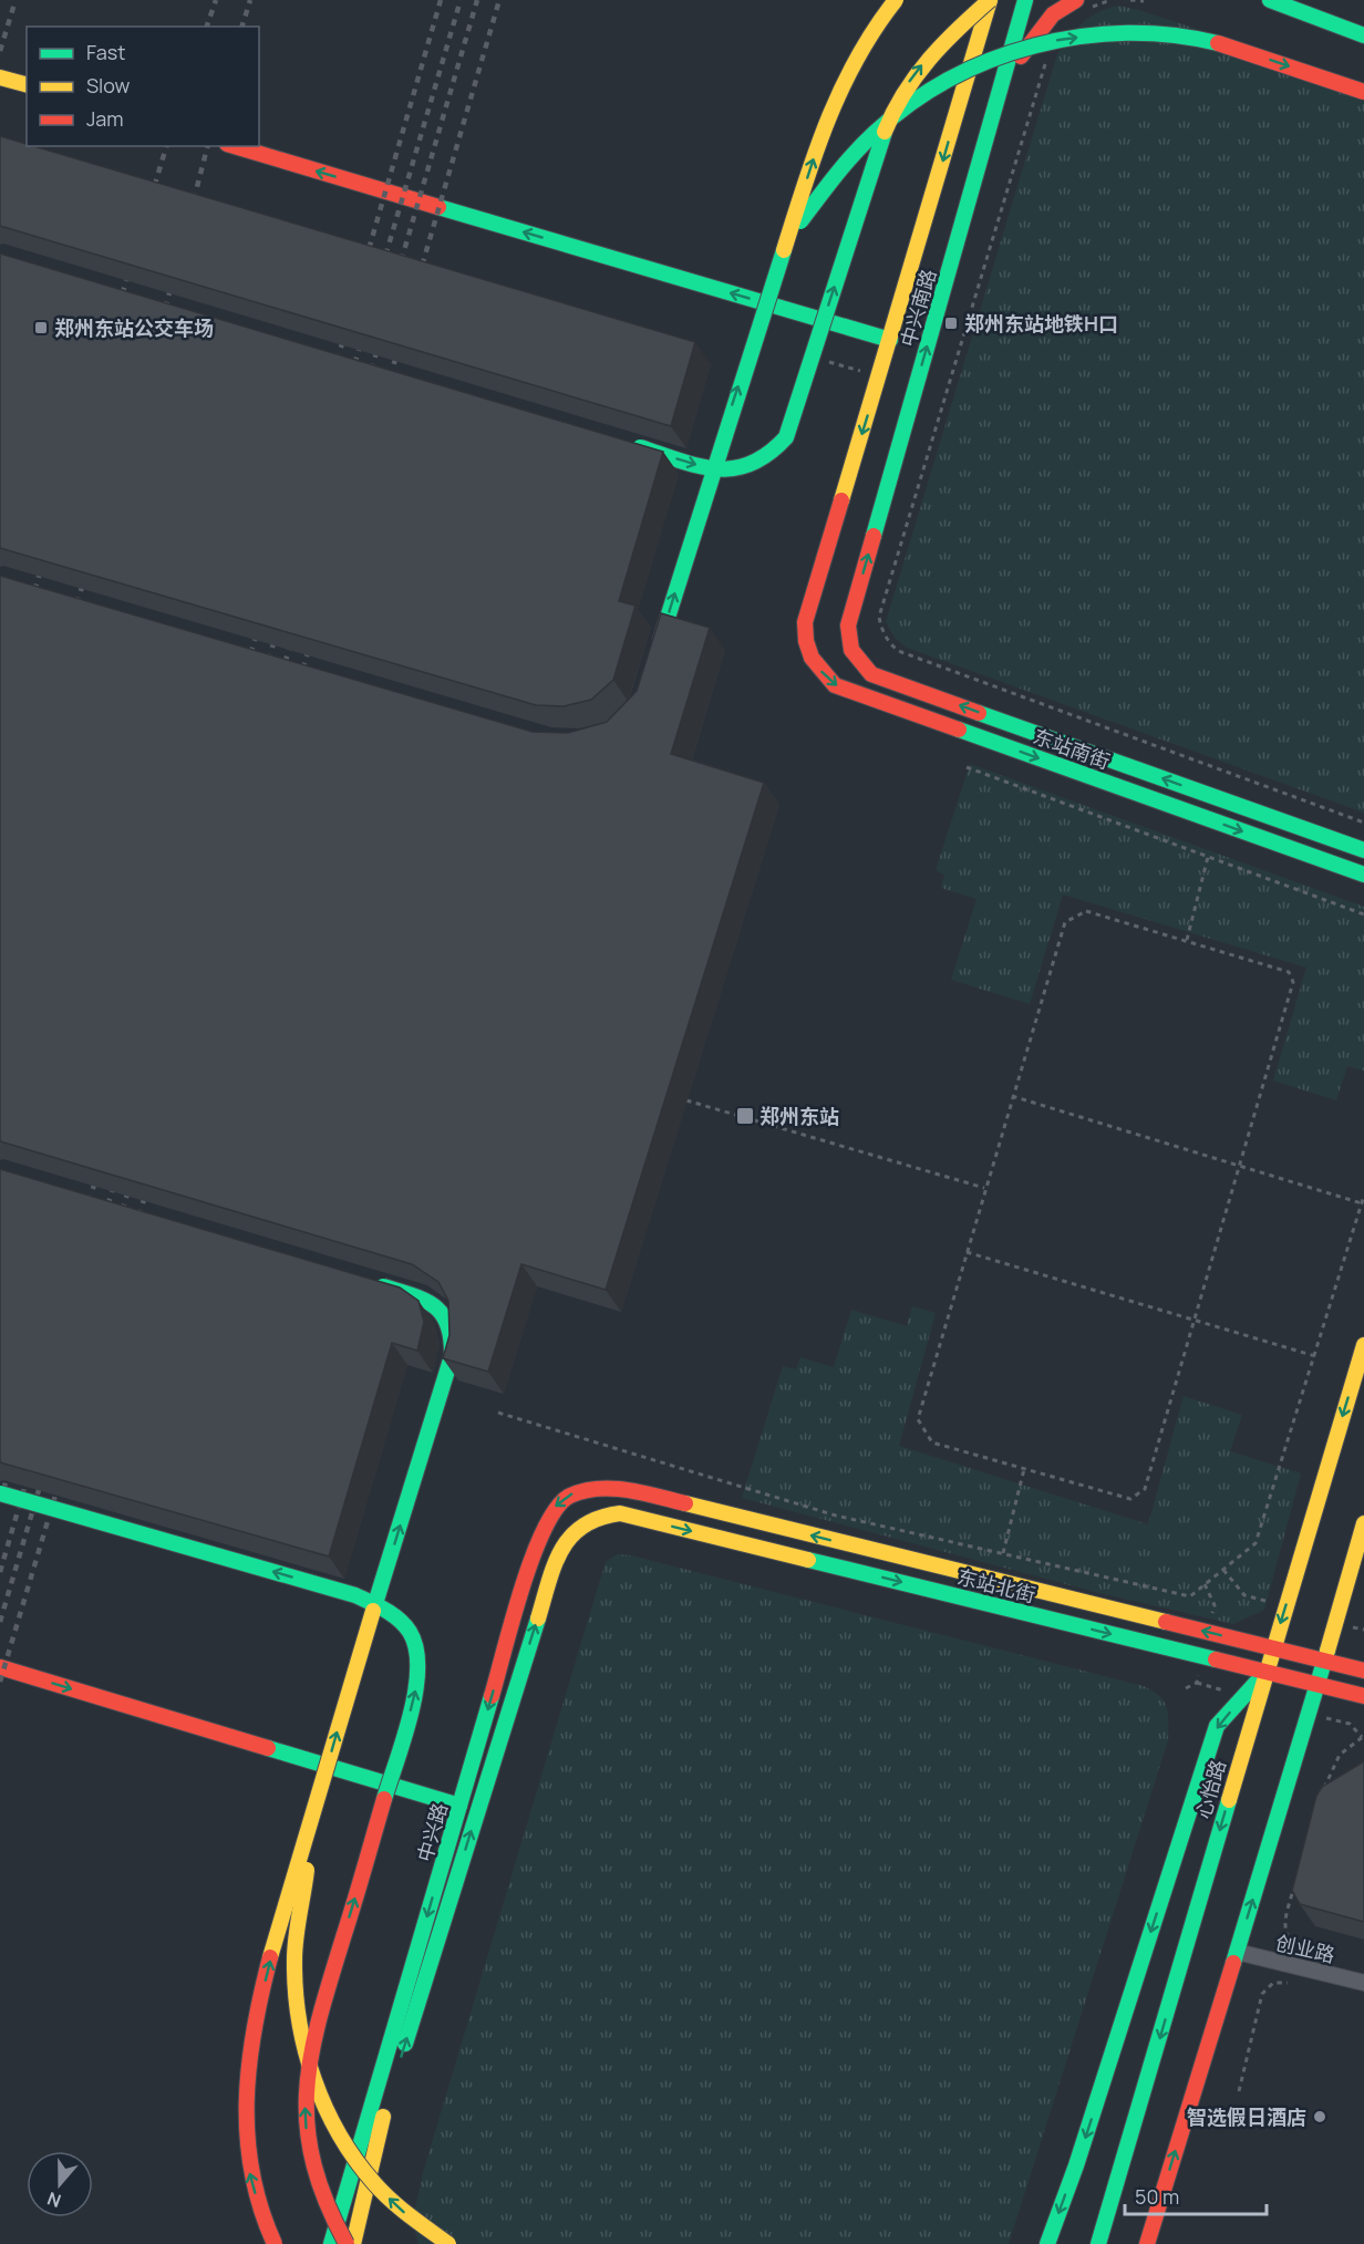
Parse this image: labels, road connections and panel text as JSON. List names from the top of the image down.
{
  "streets": {
    "street": [
      "中兴南路",
      "东站南街",
      "东站北街",
      "心怡路",
      "中兴路",
      "创业路"
    ]
  },
  "crossings": [
    ["中兴南路", "东站南街"],
    ["东站北街", "心怡路"],
    ["东站北街", "中兴路"]
  ],
  "places": {
    "transit": ["郑州东站地铁H口", "郑州东站公交车场", "郑州东站"],
    "other": ["智选假日酒店"]
  },
  "legend": ["Fast", "Slow", "Jam"],
  "scale_bar": "50 m",
  "north": "bottom"
}
